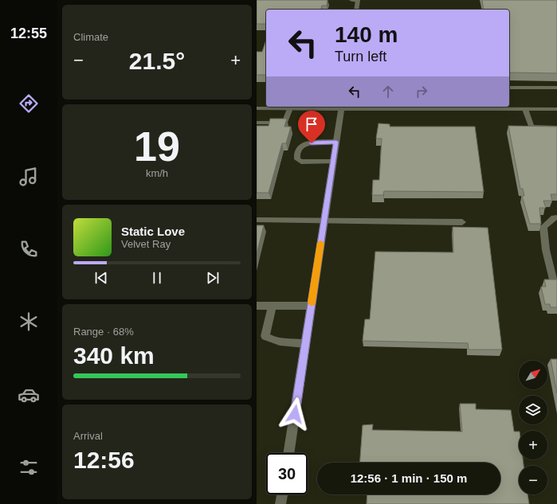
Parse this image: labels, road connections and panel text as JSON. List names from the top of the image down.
{
  "north": "top right",
  "page": {
    "tabs": "12:55",
    "tile": [
      "Climate",
      ["19", "km/h"],
      ["Range · 68%", "340 km"],
      ["Arrival", "12:56"]
    ],
    "turn": ["140 m", "Turn left"],
    "heat": ["−", "21.5°", "+"],
    "song": ["Static Love", "Velvet Ray"],
    "map_buttons": ["+", "−"],
    "limit": "30",
    "trip": "12:56 · 1 min · 150 m"
  }
}
